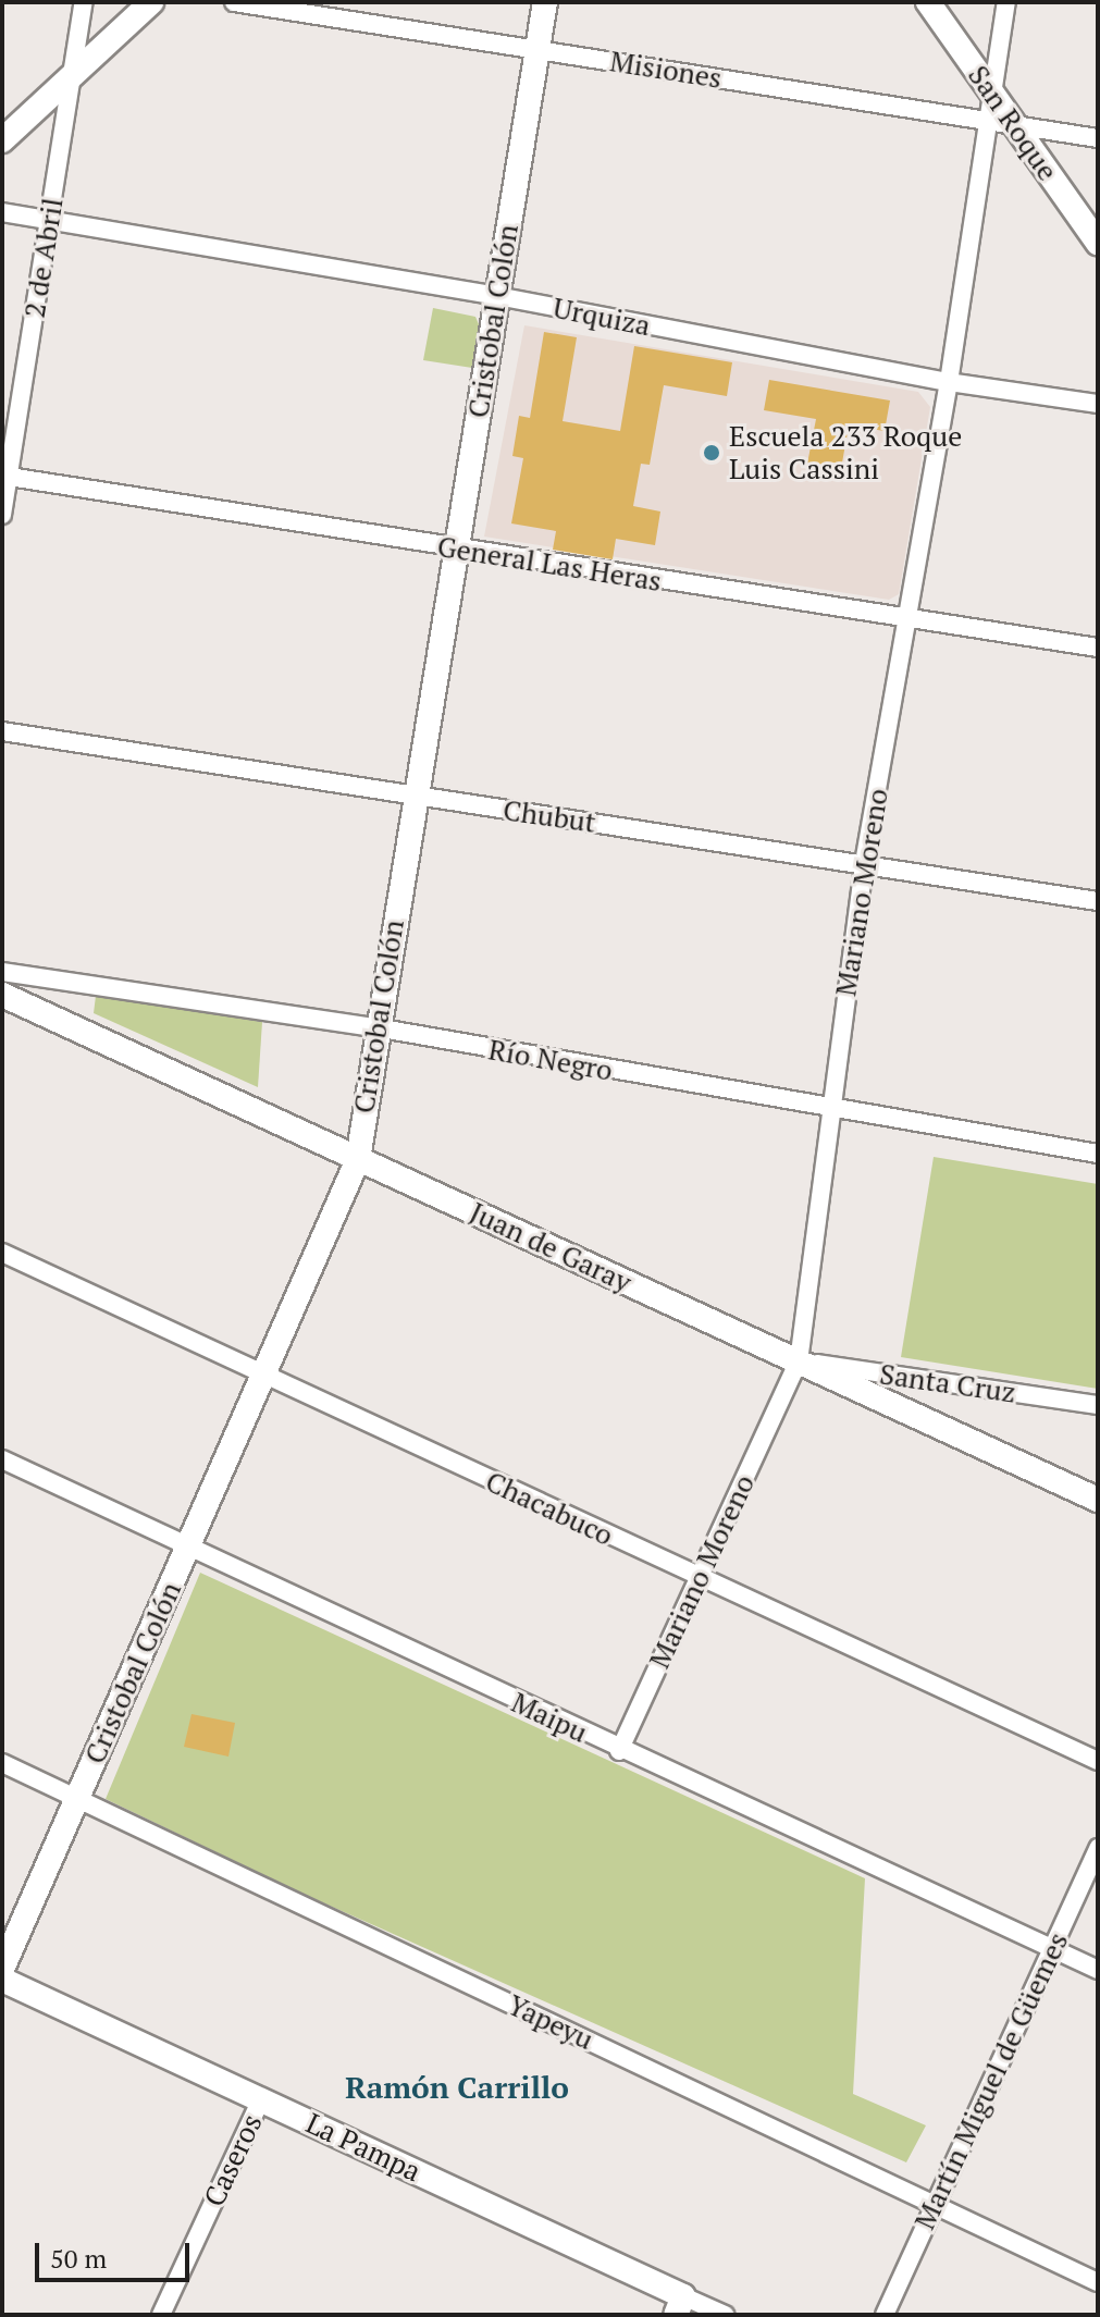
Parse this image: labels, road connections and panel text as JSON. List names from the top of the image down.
{
  "streets": {
    "street": [
      "Misiones",
      "San Roque",
      "2 de Abril",
      "Urquiza",
      "Cristobal Colón",
      "General Las Heras",
      "Chubut",
      "Mariano Moreno",
      "Río Negro",
      "Juan de Garay",
      "Santa Cruz",
      "Chacabuco",
      "Maipu",
      "Yapeyu",
      "Martín Miguel de Güemes",
      "La Pampa",
      "Caseros"
    ]
  },
  "crossings": [
    ["Misiones", "San Roque"],
    ["Misiones", "Cristobal Colón"],
    ["Misiones", "Mariano Moreno"],
    ["San Roque", "Mariano Moreno"],
    ["2 de Abril", "Urquiza"],
    ["2 de Abril", "General Las Heras"],
    ["Urquiza", "Cristobal Colón"],
    ["Urquiza", "Mariano Moreno"],
    ["Cristobal Colón", "General Las Heras"],
    ["Cristobal Colón", "Chubut"],
    ["Cristobal Colón", "Río Negro"],
    ["Cristobal Colón", "Juan de Garay"],
    ["Cristobal Colón", "Chacabuco"],
    ["Cristobal Colón", "Maipu"],
    ["Cristobal Colón", "Yapeyu"],
    ["General Las Heras", "Mariano Moreno"],
    ["Chubut", "Mariano Moreno"],
    ["Mariano Moreno", "Río Negro"],
    ["Mariano Moreno", "Juan de Garay"],
    ["Mariano Moreno", "Santa Cruz"],
    ["Mariano Moreno", "Chacabuco"],
    ["Mariano Moreno", "Maipu"],
    ["Juan de Garay", "Santa Cruz"],
    ["Maipu", "Martín Miguel de Güemes"],
    ["Yapeyu", "Martín Miguel de Güemes"],
    ["La Pampa", "Caseros"]
  ],
  "districts": ["Ramón Carrillo"],
  "places": ["Escuela 233 Roque Luis Cassini"],
  "scale_bar": "50 m"
}
